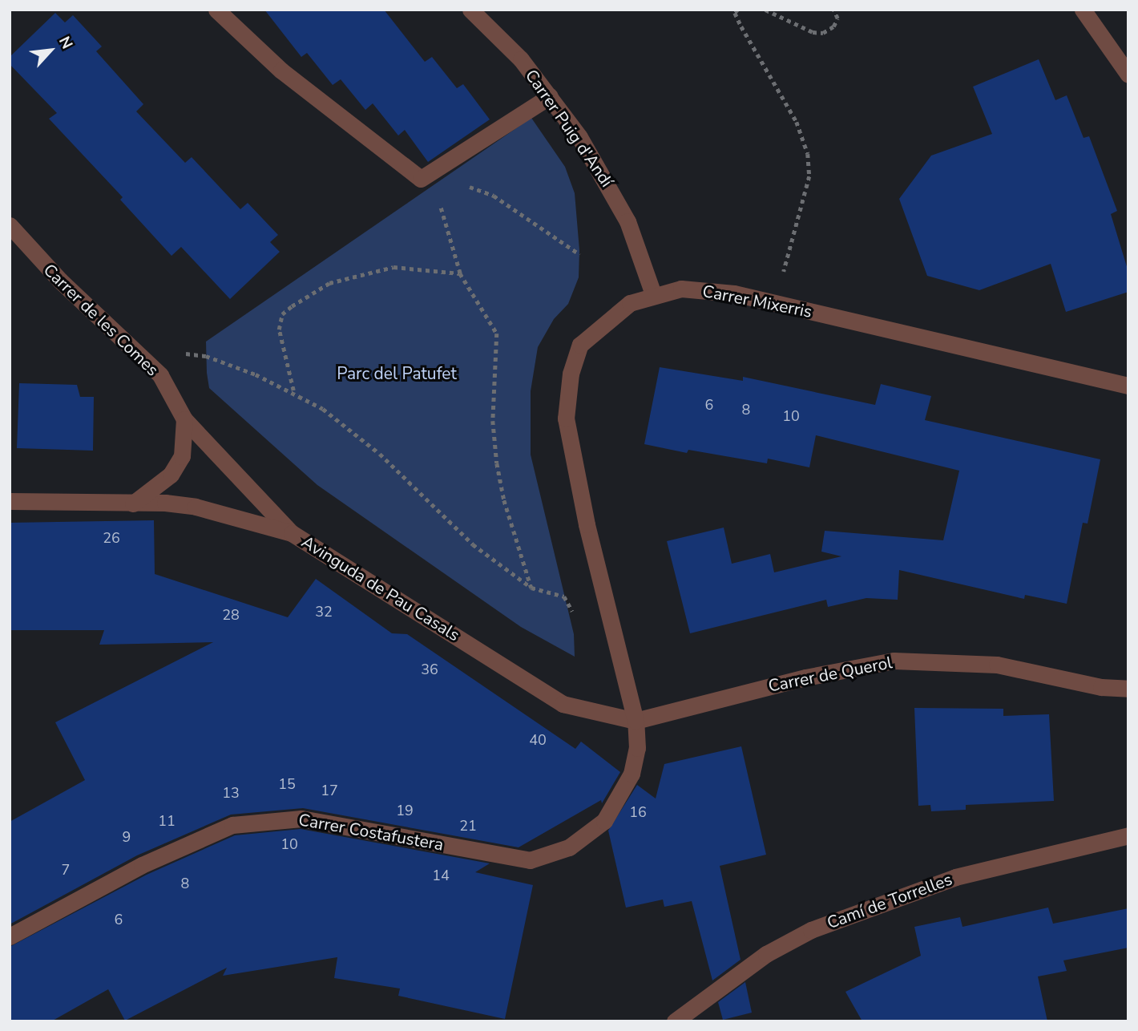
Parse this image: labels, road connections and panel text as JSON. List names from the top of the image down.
{
  "streets": {
    "street": [
      "Carrer Puig d'Andí",
      "Carrer Mixerris",
      "Carrer de les Comes",
      "Avinguda de Pau Casals",
      "Carrer de Querol",
      "Carrer Costafustera",
      "Camí de Torrelles"
    ]
  },
  "crossings": [
    ["Carrer Puig d'Andí", "Carrer Mixerris"],
    ["Carrer Mixerris", "Avinguda de Pau Casals"],
    ["Carrer Mixerris", "Carrer de Querol"],
    ["Carrer Mixerris", "Carrer Costafustera"],
    ["Carrer de les Comes", "Avinguda de Pau Casals"],
    ["Avinguda de Pau Casals", "Carrer de Querol"],
    ["Avinguda de Pau Casals", "Carrer Costafustera"],
    ["Carrer de Querol", "Carrer Costafustera"]
  ],
  "parks": ["Parc del Patufet"],
  "house_numbers": [
    "6",
    "8",
    "10",
    "26",
    "32",
    "28",
    "36",
    "40",
    "15",
    "17",
    "13",
    "19",
    "16",
    "11",
    "21",
    "9",
    "10",
    "7",
    "14",
    "8",
    "6"
  ],
  "north": "top right"
}
